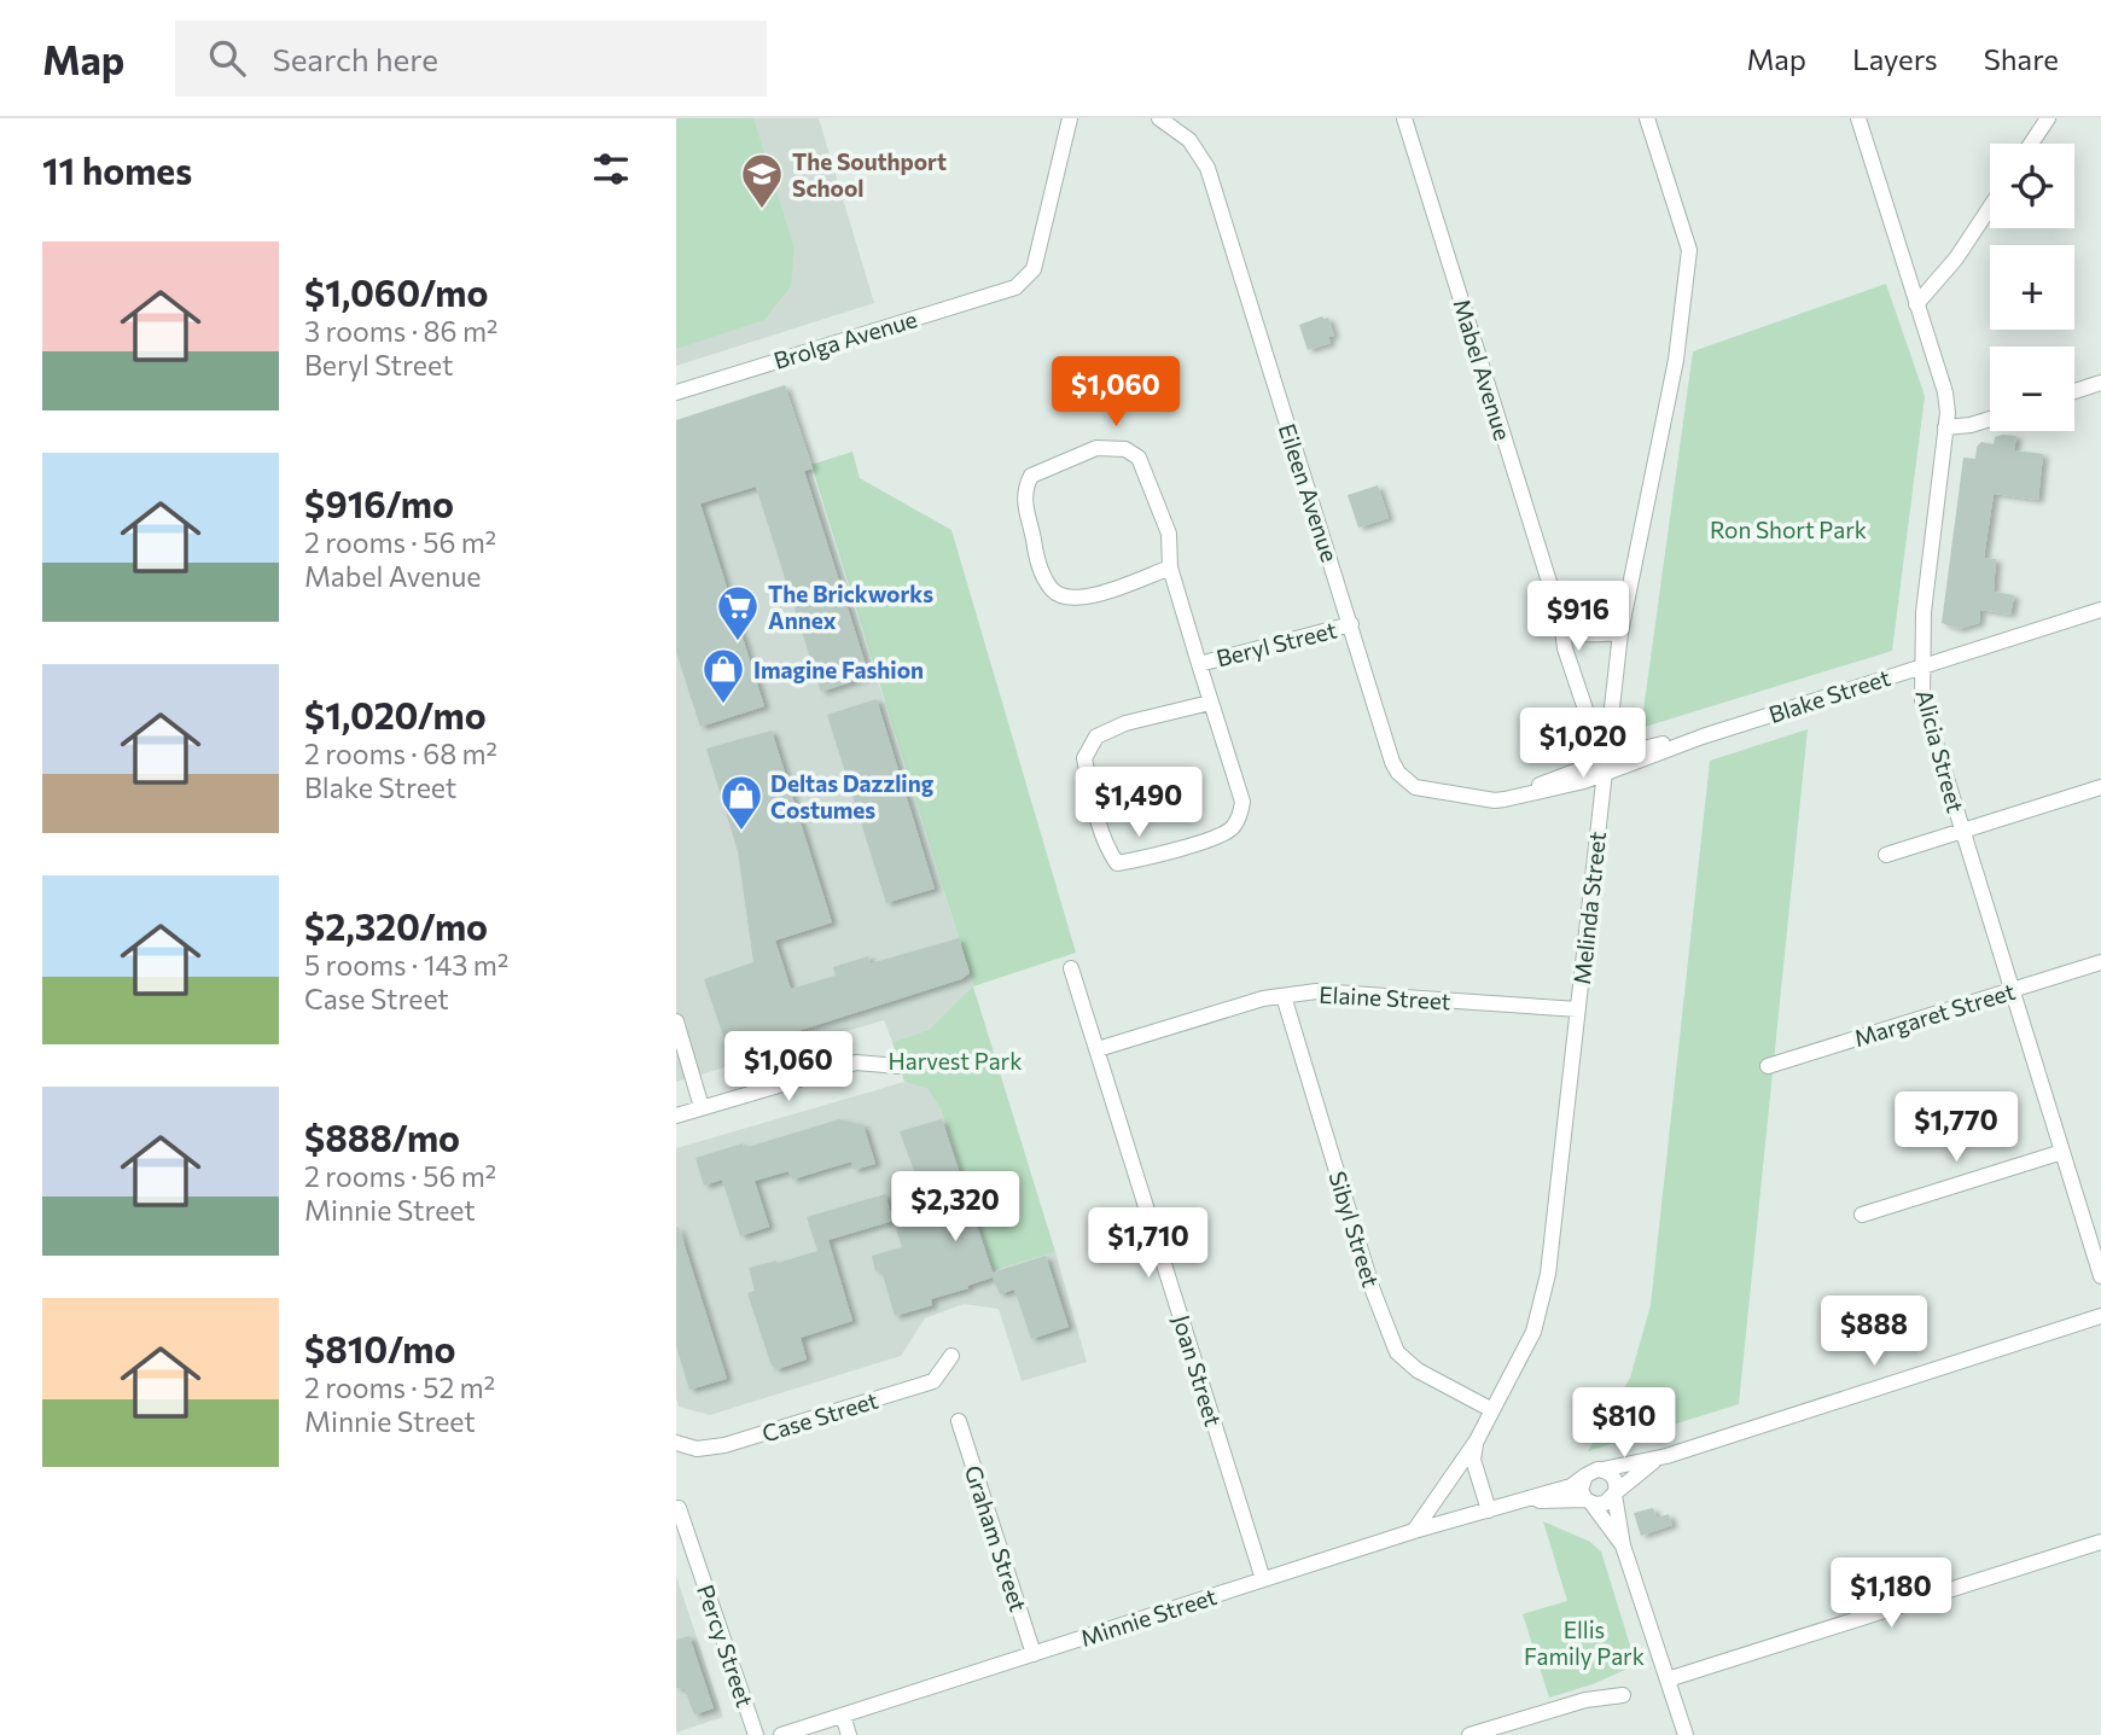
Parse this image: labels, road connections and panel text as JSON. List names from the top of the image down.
{
  "streets": {
    "street": [
      "Brolga Avenue",
      "Mabel Avenue",
      "Eileen Avenue",
      "Beryl Street",
      "Blake Street",
      "Alicia Street",
      "Melinda Street",
      "Elaine Street",
      "Margaret Street",
      "Sibyl Street",
      "Joan Street",
      "Case Street",
      "Graham Street",
      "Minnie Street",
      "Percy Street"
    ]
  },
  "crossings": [
    ["Mabel Avenue", "Blake Street"],
    ["Mabel Avenue", "Melinda Street"],
    ["Eileen Avenue", "Beryl Street"],
    ["Eileen Avenue", "Blake Street"],
    ["Blake Street", "Alicia Street"],
    ["Blake Street", "Melinda Street"],
    ["Alicia Street", "Margaret Street"],
    ["Melinda Street", "Elaine Street"],
    ["Melinda Street", "Sibyl Street"],
    ["Melinda Street", "Minnie Street"],
    ["Elaine Street", "Sibyl Street"],
    ["Elaine Street", "Joan Street"],
    ["Joan Street", "Minnie Street"],
    ["Graham Street", "Minnie Street"]
  ],
  "parks": ["Ron Short Park", "Harvest Park", "Ellis Family Park"],
  "places": {
    "school or university": ["The Southport School"],
    "supermarket": ["The Brickworks Annex"],
    "shop": ["Imagine Fashion", "Deltas Dazzling Costumes"]
  },
  "page": {
    "header": "Map",
    "search": "Search here",
    "nav": ["Map", "Layers", "Share"],
    "heading": "11 homes",
    "map_buttons": ["+", "−"],
    "list": [
      {
        "name": "$1,060/mo",
        "note": "3 rooms · 86 m² · Beryl Street"
      },
      {
        "name": "$916/mo",
        "note": "2 rooms · 56 m² · Mabel Avenue"
      },
      {
        "name": "$1,020/mo",
        "note": "2 rooms · 68 m² · Blake Street"
      },
      {
        "name": "$2,320/mo",
        "note": "5 rooms · 143 m² · Case Street"
      },
      {
        "name": "$888/mo",
        "note": "2 rooms · 56 m² · Minnie Street"
      },
      {
        "name": "$810/mo",
        "note": "2 rooms · 52 m² · Minnie Street"
      }
    ],
    "price": [
      "$1,060",
      "$916",
      "$1,020",
      "$1,490",
      "$1,060",
      "$1,770",
      "$2,320",
      "$1,710",
      "$888",
      "$810",
      "$1,180"
    ]
  }
}
